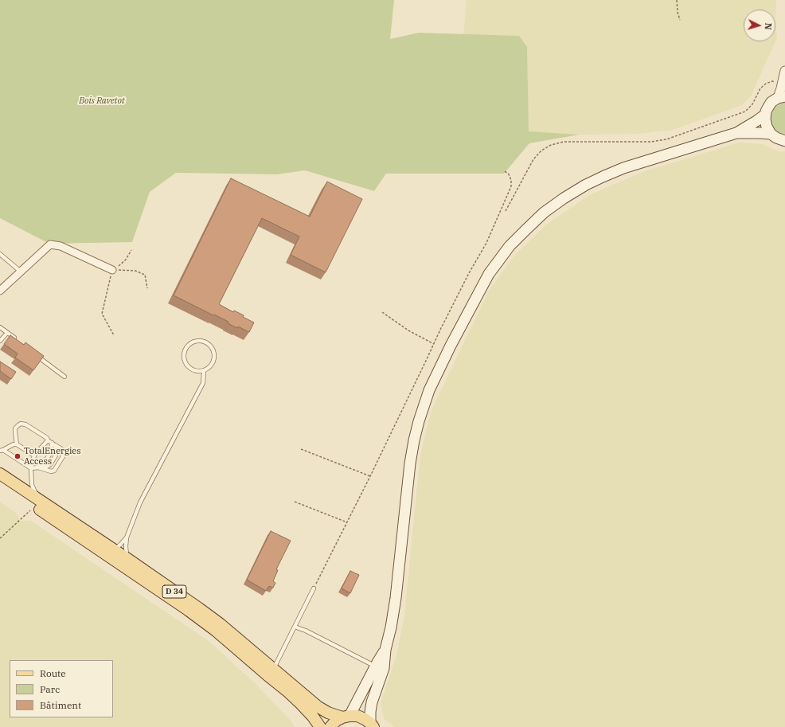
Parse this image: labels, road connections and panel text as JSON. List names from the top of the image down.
{
  "streets": {
    "main road": ["D 34"]
  },
  "parks": ["Bois Ravetot"],
  "places": ["TotalEnergies Access"],
  "legend": ["Route", "Parc", "Bâtiment"],
  "north": "right"
}
